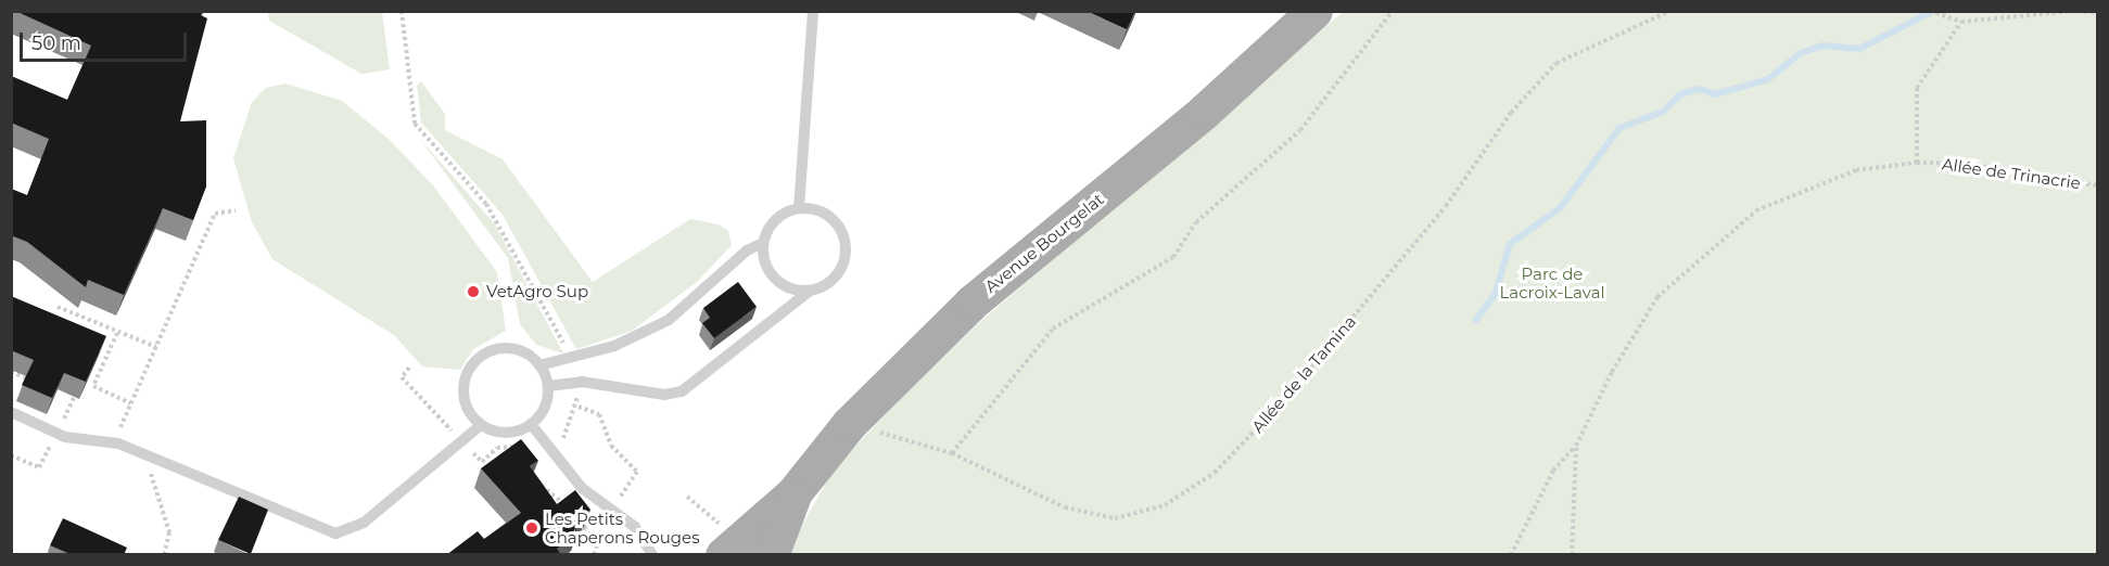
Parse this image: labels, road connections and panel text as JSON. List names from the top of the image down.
{
  "streets": {
    "main road": ["Avenue Bourgelat"],
    "path": ["Allée de Trinacrie", "Allée de la Tamina"]
  },
  "crossings": [
    ["Avenue Bourgelat", "Allée de la Tamina"]
  ],
  "parks": ["Parc de Lacroix-Laval"],
  "places": ["VetAgro Sup", "Les Petits Chaperons Rouges"],
  "scale_bar": "50 m"
}
